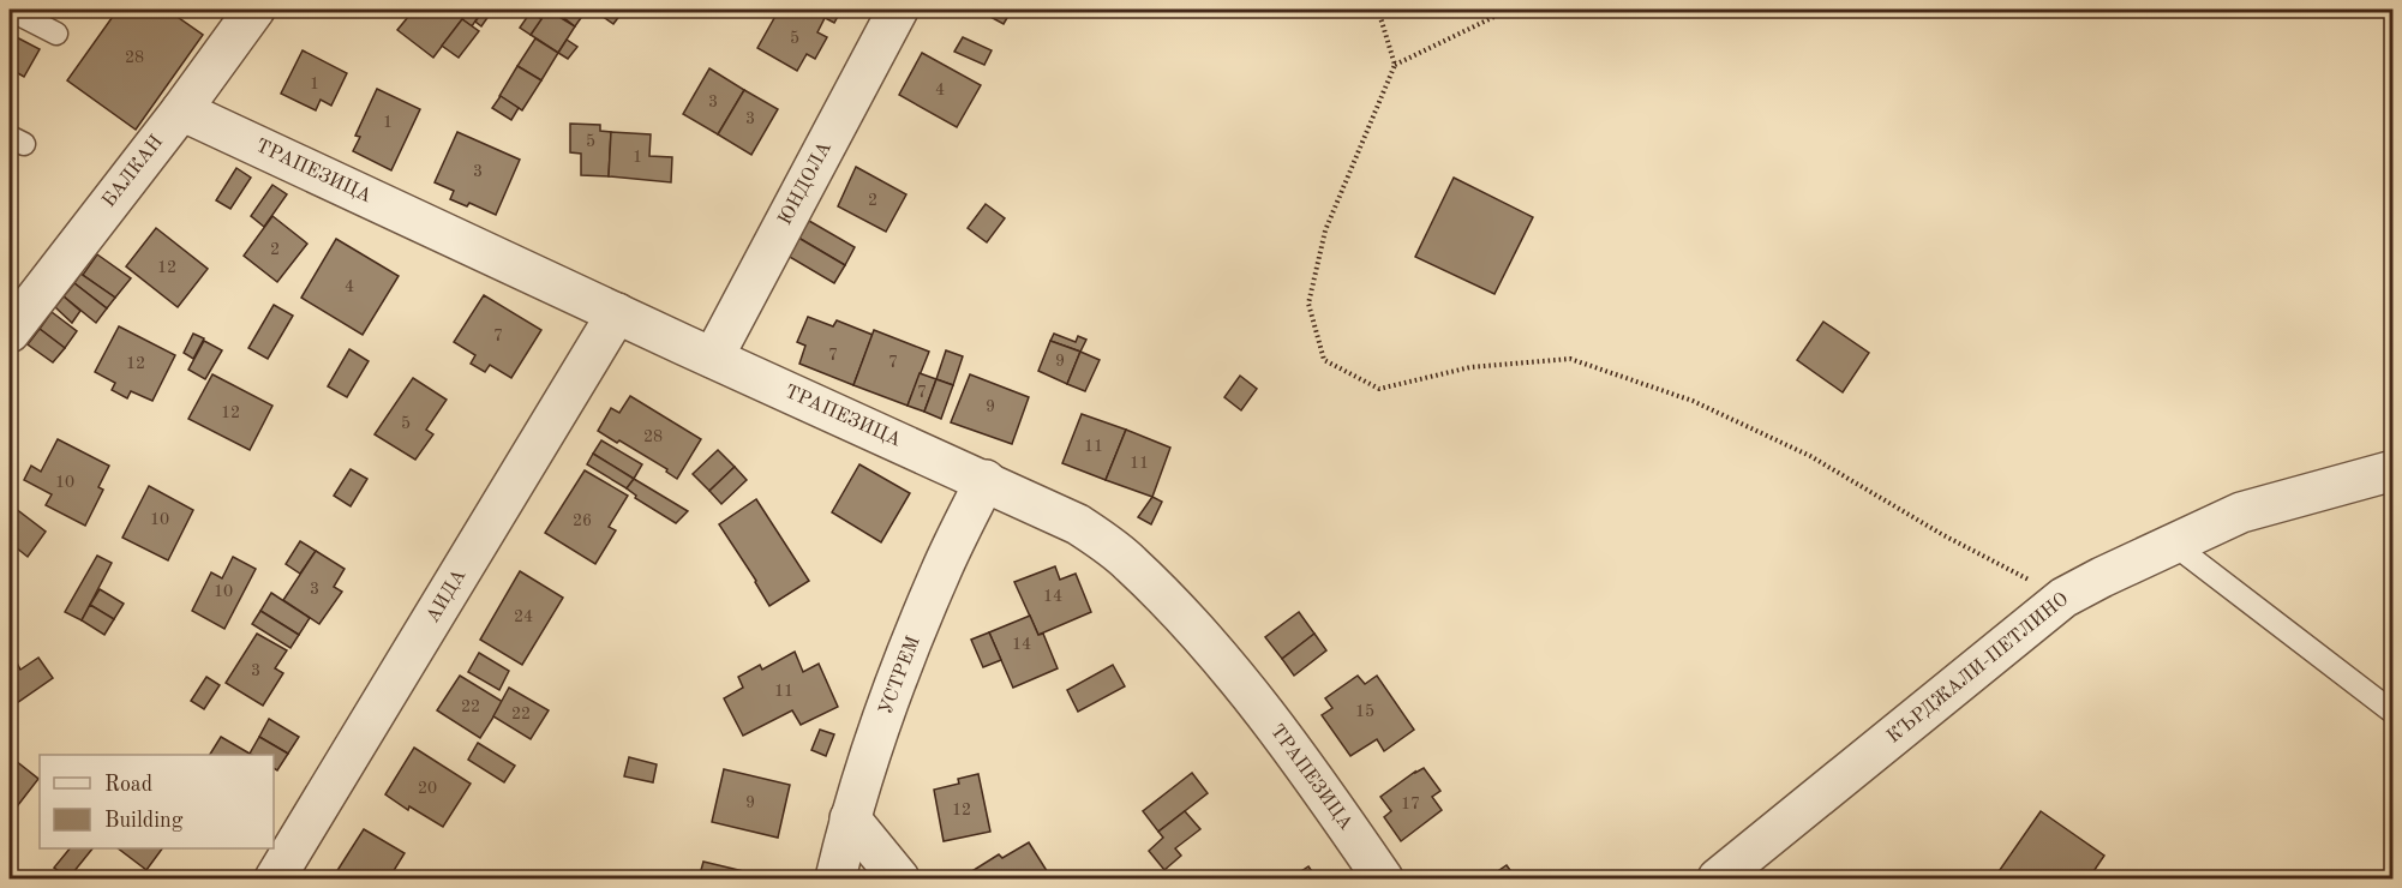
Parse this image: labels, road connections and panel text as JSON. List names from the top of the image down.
{
  "streets": {
    "street": [
      "БАЛКАН",
      "ТРАПЕЗИЦА",
      "ЮНДОЛА",
      "АИДА",
      "КЪРДЖАЛИ-ПЕТЛИНО",
      "УСТРЕМ"
    ]
  },
  "crossings": [
    ["БАЛКАН", "ТРАПЕЗИЦА"],
    ["ТРАПЕЗИЦА", "ЮНДОЛА"],
    ["ТРАПЕЗИЦА", "АИДА"],
    ["ТРАПЕЗИЦА", "УСТРЕМ"]
  ],
  "house_numbers": [
    "5",
    "28",
    "1",
    "4",
    "3",
    "3",
    "1",
    "5",
    "1",
    "3",
    "2",
    "2",
    "12",
    "4",
    "7",
    "7",
    "9",
    "7",
    "12",
    "7",
    "9",
    "12",
    "5",
    "28",
    "11",
    "11",
    "10",
    "10",
    "26",
    "3",
    "10",
    "14",
    "24",
    "14",
    "3",
    "11",
    "22",
    "15",
    "22",
    "20",
    "9",
    "17",
    "12"
  ],
  "legend": ["Road", "Building"]
}
